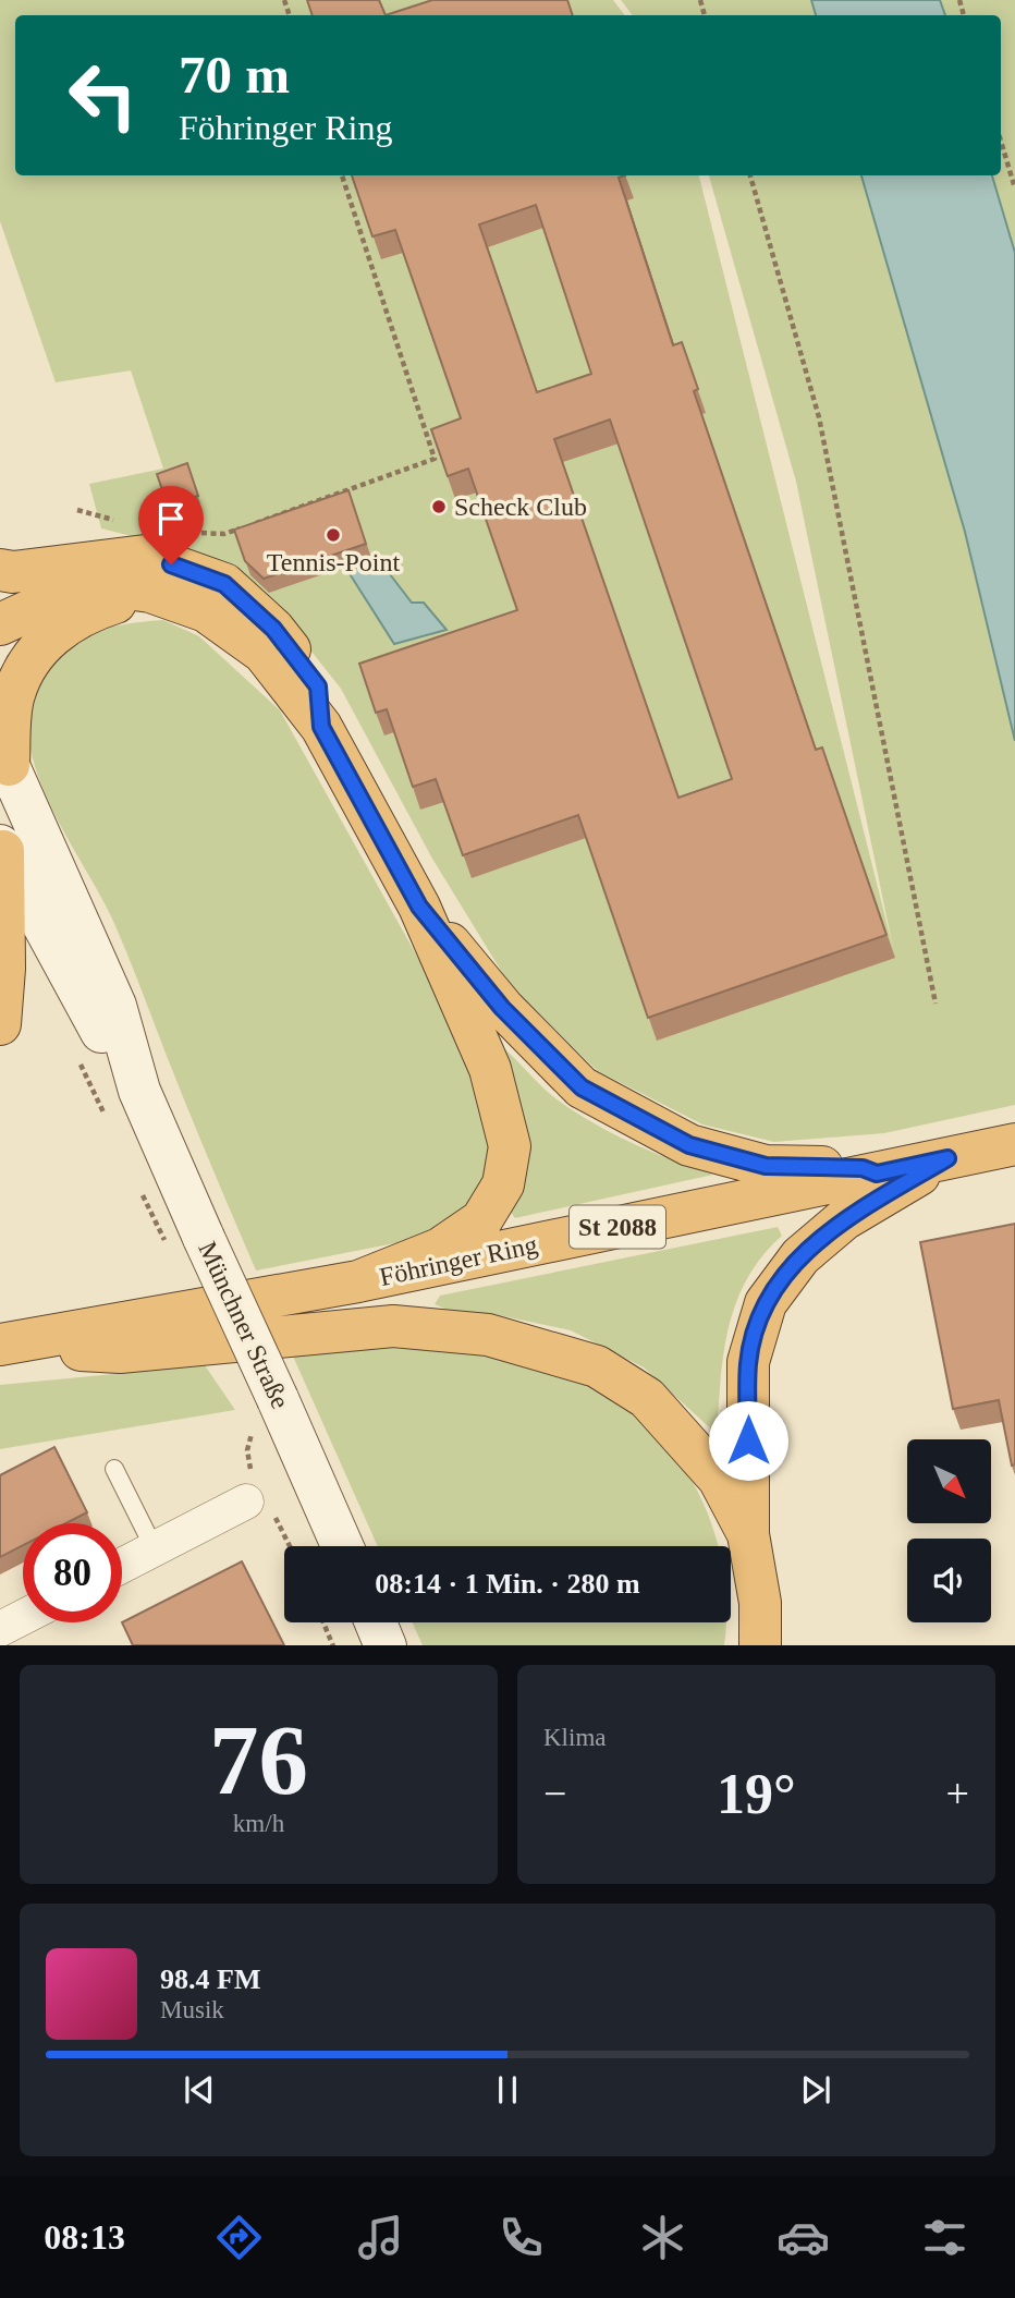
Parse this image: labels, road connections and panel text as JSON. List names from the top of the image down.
{
  "streets": {
    "highway": ["St 2088", "Föhringer Ring"],
    "main road": ["Münchner Straße"]
  },
  "places": ["Scheck Club", "Tennis-Point"],
  "north": "bottom right",
  "page": {
    "turn": ["70 m", "Föhringer Ring"],
    "limit": "80",
    "trip": "08:14 · 1 Min. · 280 m",
    "tile": [
      ["76", "km/h"],
      "Klima"
    ],
    "heat": ["−", "19°", "+"],
    "song": ["98.4 FM", "Musik"],
    "tabs": "08:13"
  }
}
